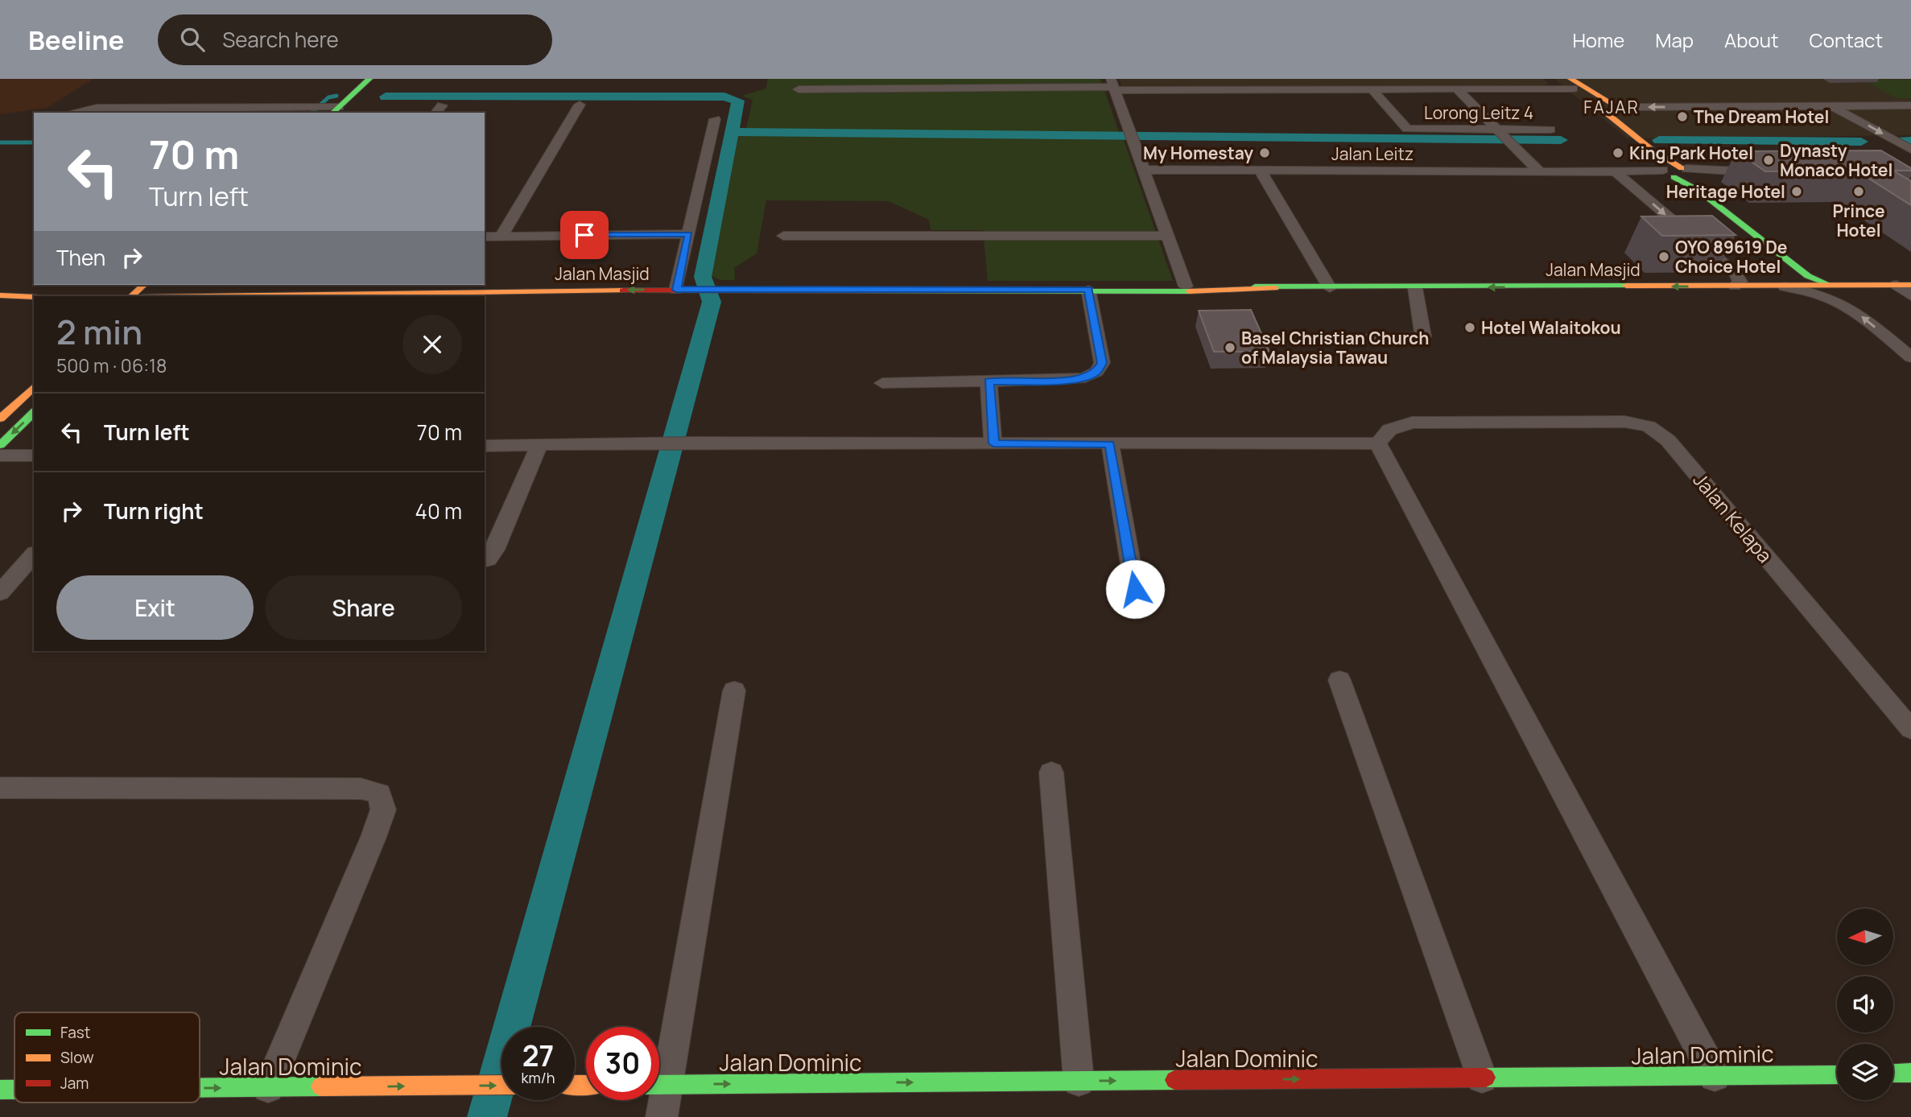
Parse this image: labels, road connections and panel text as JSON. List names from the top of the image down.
{
  "streets": {
    "main road": ["Jalan Masjid", "Jalan Dominic"],
    "street": ["Lorong Leitz 4", "Jalan Leitz", "Jalan Kelapa"]
  },
  "one_way": ["Jalan Masjid", "Jalan Dominic"],
  "districts": ["FAJAR"],
  "places": [
    "The Dream Hotel",
    "My Homestay",
    "King Park Hotel",
    "Dynasty Monaco Hotel",
    "Heritage Hotel",
    "Prince Hotel",
    "OYO 89619 De Choice Hotel",
    "Hotel Walaitokou",
    "Basel Christian Church of Malaysia Tawau"
  ],
  "legend": ["Fast", "Slow", "Jam"],
  "north": "left",
  "page": {
    "header": "Beeline",
    "search": "Search here",
    "nav": [
      "Home",
      "Map",
      "About",
      "Contact"
    ],
    "turn": ["70 m", "Turn left"],
    "then": "Then",
    "heading": ["2 min", "500 m · 06:18"],
    "list": [
      {
        "name": "Turn left",
        "value": "70 m"
      },
      {
        "name": "Turn right",
        "value": "40 m"
      }
    ],
    "buttons": ["Exit", "Share"],
    "speed": "27 km/h",
    "limit": "30"
  }
}
